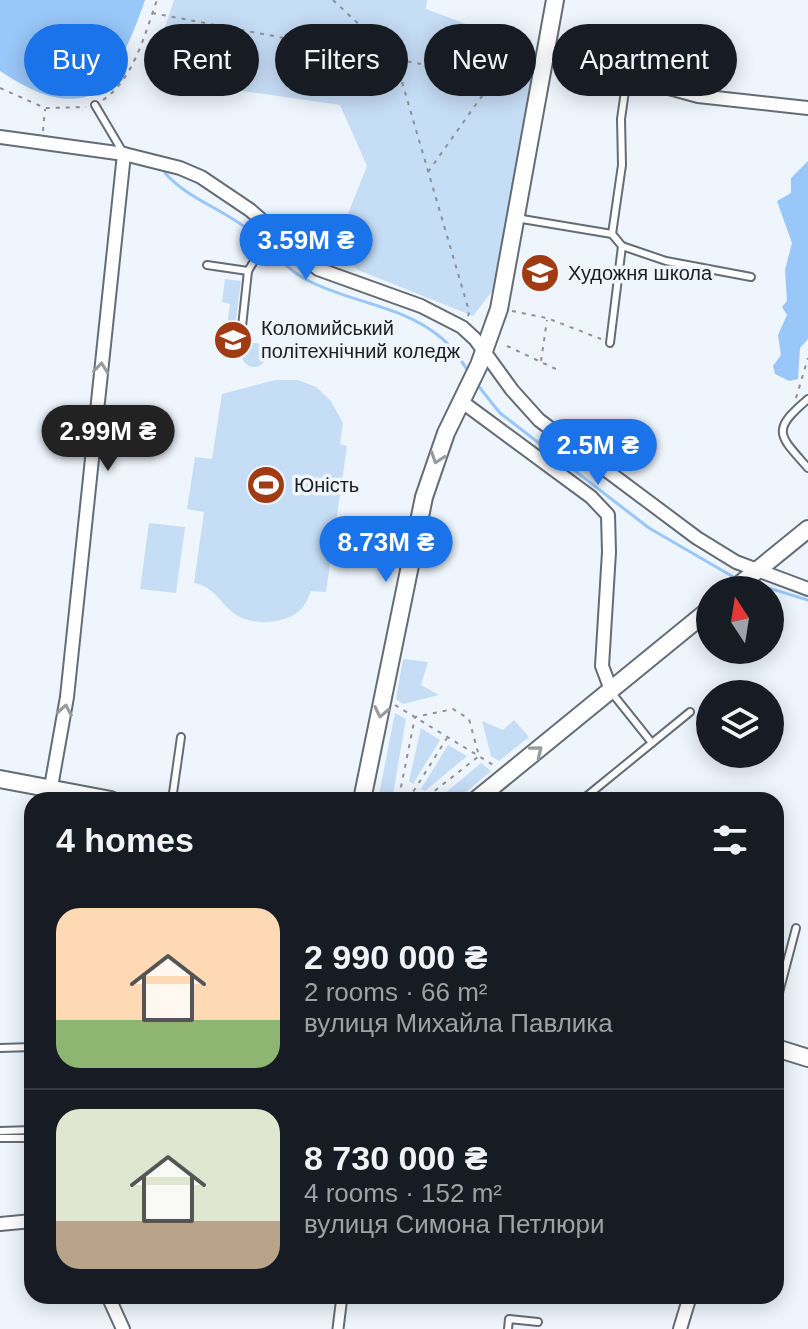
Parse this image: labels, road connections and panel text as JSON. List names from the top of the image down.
{
  "places": {
    "school or university": ["Художня школа", "Коломийський політехнічний коледж"],
    "sports": ["Юність"]
  },
  "north": "top",
  "page": {
    "chip": [
      "Buy",
      "Rent",
      "Filters",
      "New",
      "Apartment"
    ],
    "price": [
      "3.59M ₴",
      "2.99M ₴",
      "2.5M ₴",
      "8.73M ₴"
    ],
    "heading": "4 homes",
    "list": [
      {
        "name": "2 990 000 ₴",
        "note": "2 rooms · 66 m² · вулиця Михайла Павлика"
      },
      {
        "name": "8 730 000 ₴",
        "note": "4 rooms · 152 m² · вулиця Симона Петлюри"
      }
    ]
  }
}
